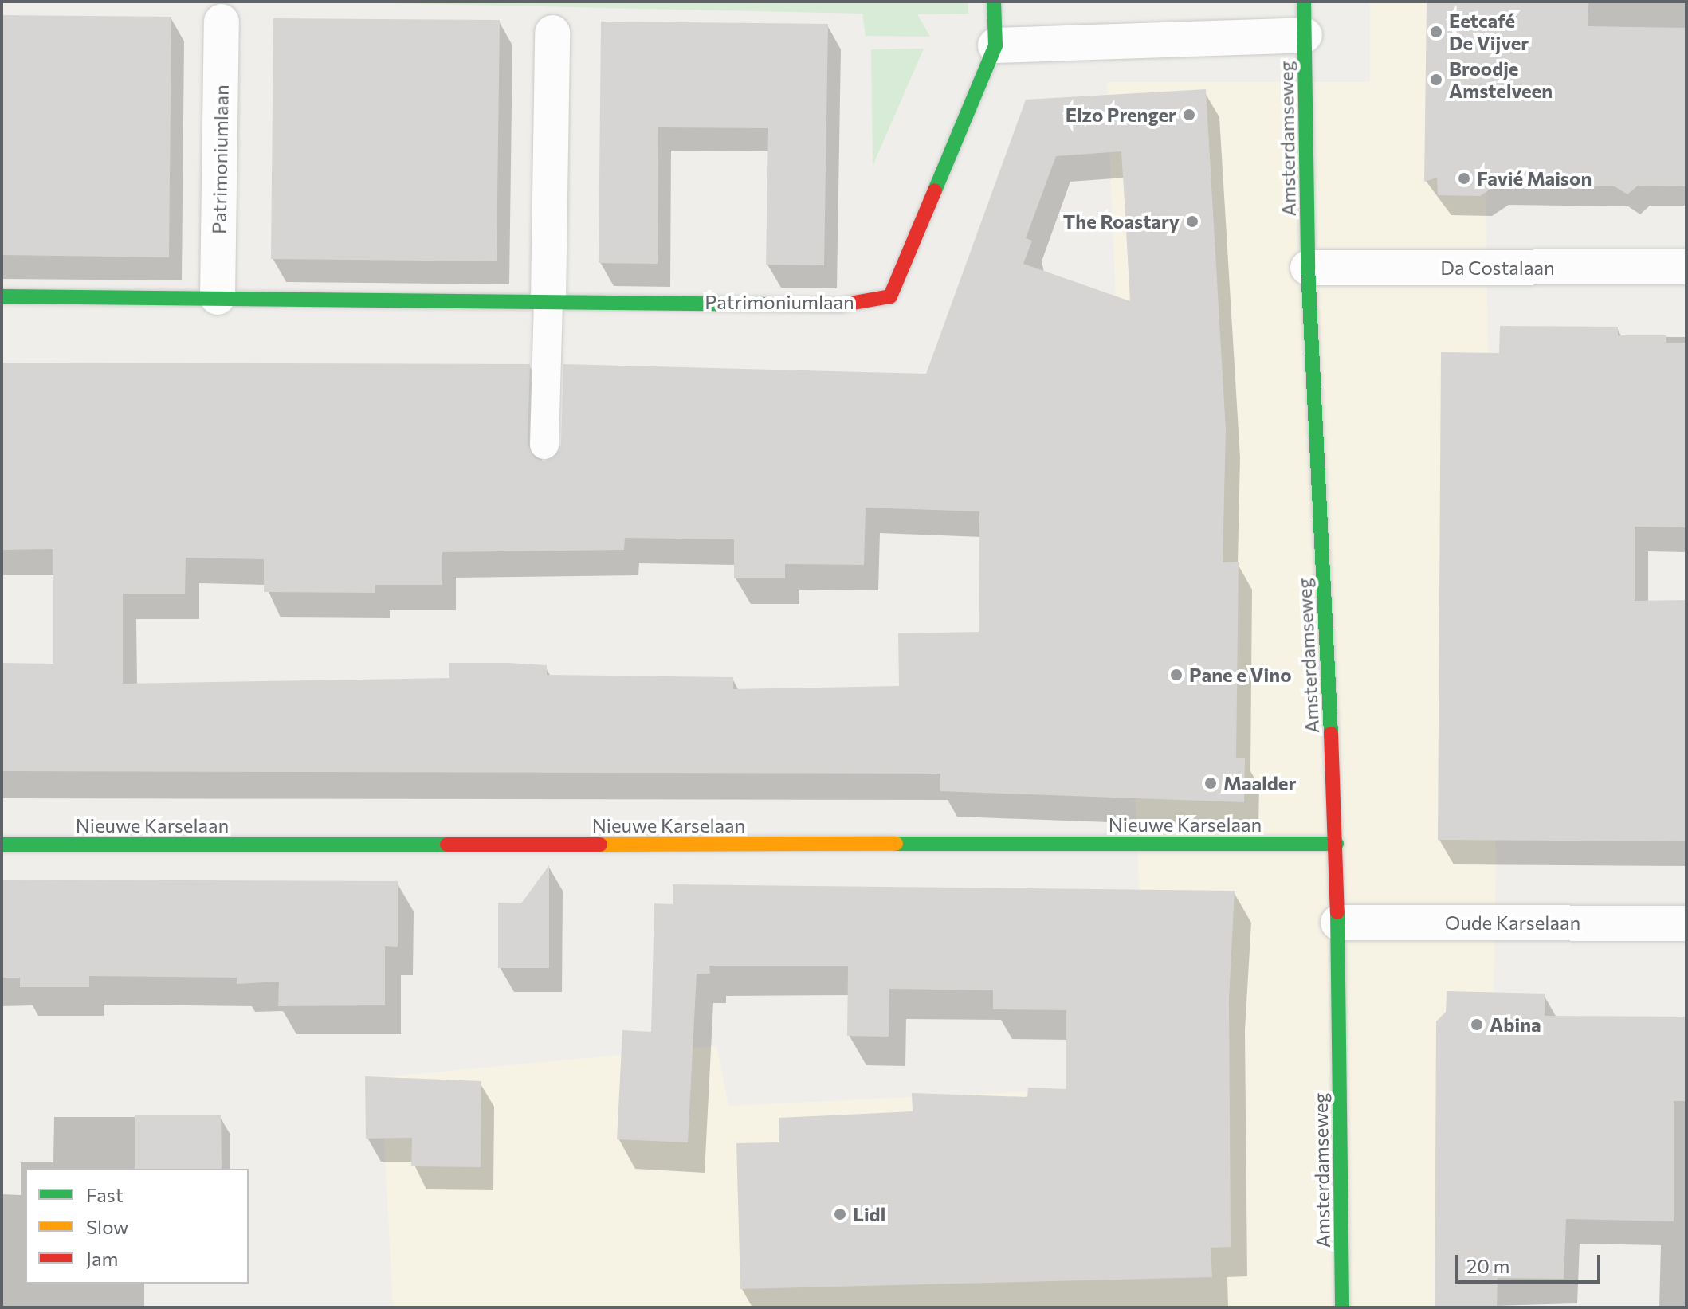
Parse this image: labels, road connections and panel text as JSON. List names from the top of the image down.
{
  "streets": {
    "street": [
      "Amsterdamseweg",
      "Patrimoniumlaan",
      "Da Costalaan",
      "Nieuwe Karselaan",
      "Oude Karselaan"
    ]
  },
  "crossings": [
    ["Amsterdamseweg", "Da Costalaan"],
    ["Amsterdamseweg", "Nieuwe Karselaan"],
    ["Amsterdamseweg", "Oude Karselaan"]
  ],
  "places": [
    "Eetcafé De Vijver",
    "Broodje Amstelveen",
    "Elzo Prenger",
    "Favié Maison",
    "The Roastary",
    "Pane e Vino",
    "Maalder",
    "Abina",
    "Lidl"
  ],
  "legend": ["Fast", "Slow", "Jam"],
  "scale_bar": "20 m"
}
